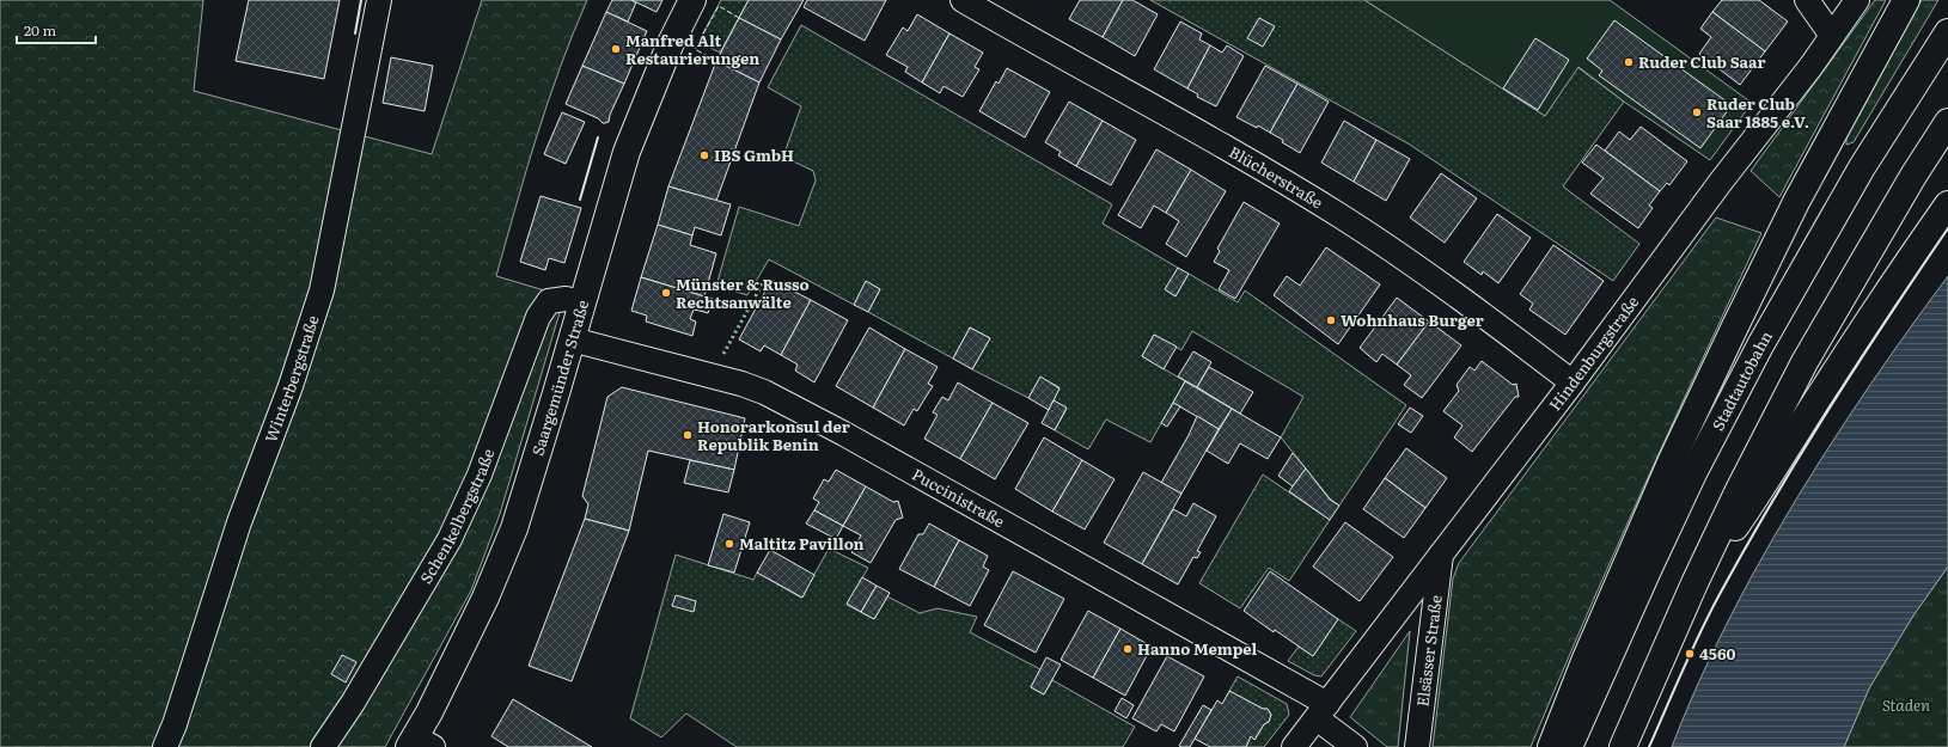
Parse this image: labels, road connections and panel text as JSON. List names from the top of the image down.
{
  "streets": {
    "main road": ["Saargemünder Straße", "Stadtautobahn"],
    "street": [
      "Blücherstraße",
      "Hindenburgstraße",
      "Winterbergstraße",
      "Puccinistraße",
      "Schenkelbergstraße",
      "Elsässer Straße"
    ]
  },
  "crossings": [
    ["Blücherstraße", "Hindenburgstraße"],
    ["Hindenburgstraße", "Puccinistraße"],
    ["Hindenburgstraße", "Elsässer Straße"],
    ["Saargemünder Straße", "Puccinistraße"],
    ["Saargemünder Straße", "Schenkelbergstraße"]
  ],
  "parks": ["Staden"],
  "places": [
    "Manfred Alt Restaurierungen",
    "Ruder Club Saar",
    "Ruder Club Saar 1885 e.V.",
    "IBS GmbH",
    "Münster & Russo Rechtsanwälte",
    "Wohnhaus Burger",
    "Honorarkonsul der Republik Benin",
    "Maltitz Pavillon",
    "Hanno Mempel",
    "4560"
  ],
  "scale_bar": "20 m"
}
